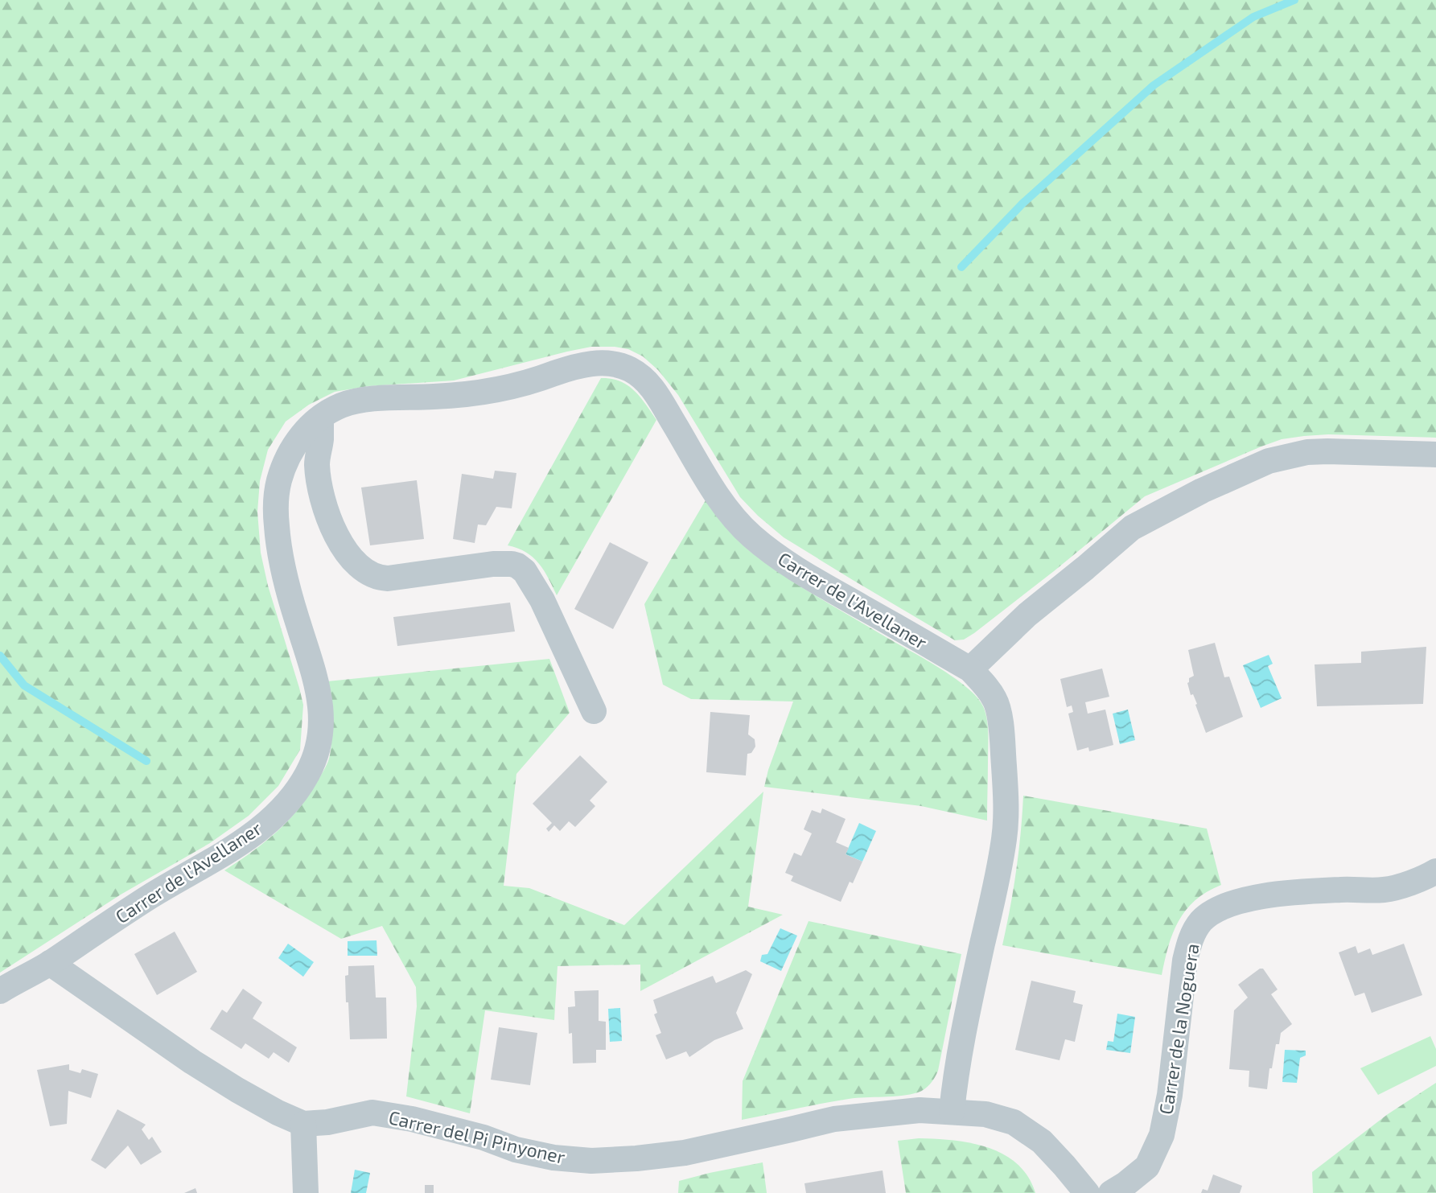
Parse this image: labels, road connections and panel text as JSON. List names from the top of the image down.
{
  "streets": {
    "street": ["Carrer de l'Avellaner", "Carrer de la Noguera", "Carrer del Pi Pinyoner"]
  },
  "crossings": [
    ["Carrer de l'Avellaner", "Carrer del Pi Pinyoner"]
  ]
}
